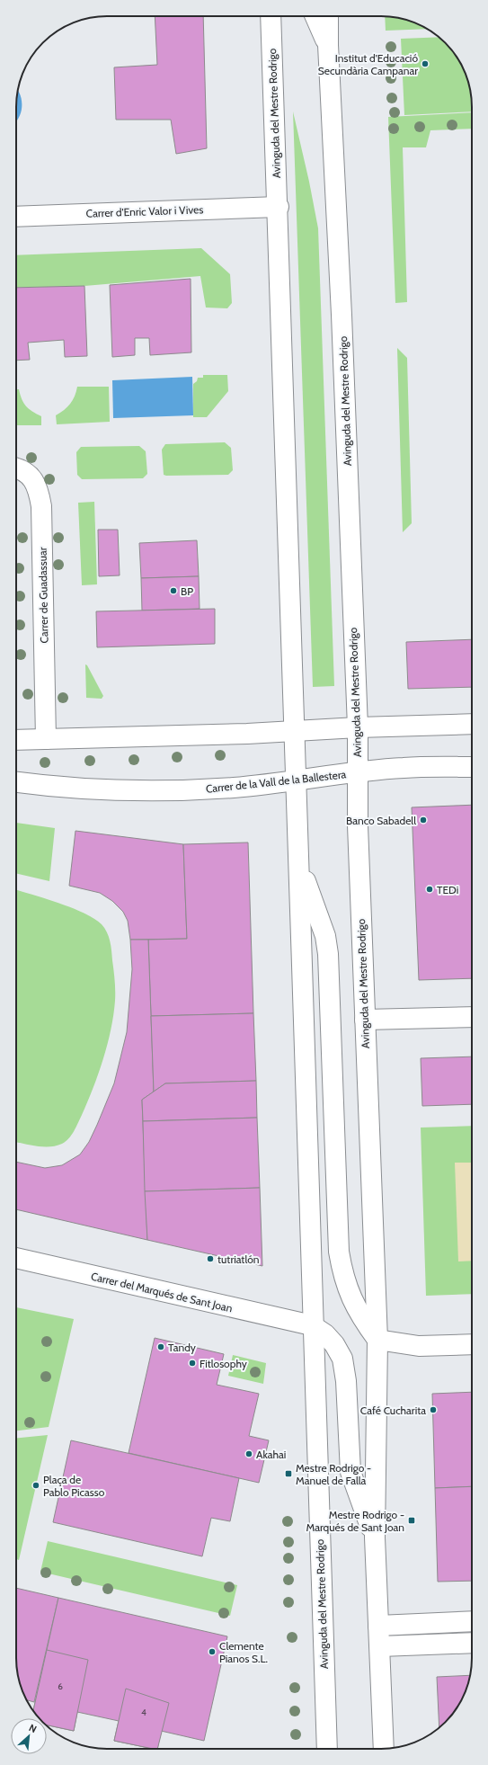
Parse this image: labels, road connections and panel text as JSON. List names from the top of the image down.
{
  "streets": {
    "main road": [
      "Avinguda del Mestre Rodrigo",
      "Carrer d'Enric Valor i Vives",
      "Carrer de Guadassuar",
      "Carrer de la Vall de la Ballestera",
      "Carrer del Marqués de Sant Joan"
    ]
  },
  "crossings": [
    ["Avinguda del Mestre Rodrigo", "Carrer d'Enric Valor i Vives"],
    ["Avinguda del Mestre Rodrigo", "Carrer de la Vall de la Ballestera"],
    ["Avinguda del Mestre Rodrigo", "Carrer del Marqués de Sant Joan"]
  ],
  "places": {
    "other": [
      "Institut d'Educació Secundària Campanar",
      "BP",
      "Banco Sabadell",
      "TEDi",
      "tutriatlón",
      "Tandy",
      "Fitlosophy",
      "Café Cucharita",
      "Akahai",
      "Plaça de Pablo Picasso",
      "Clemente Pianos S.L."
    ],
    "transit": ["Mestre Rodrigo - Manuel de Falla", "Mestre Rodrigo - Marqués de Sant Joan"]
  },
  "house_numbers": ["6", "4"],
  "north": "top right"
}
